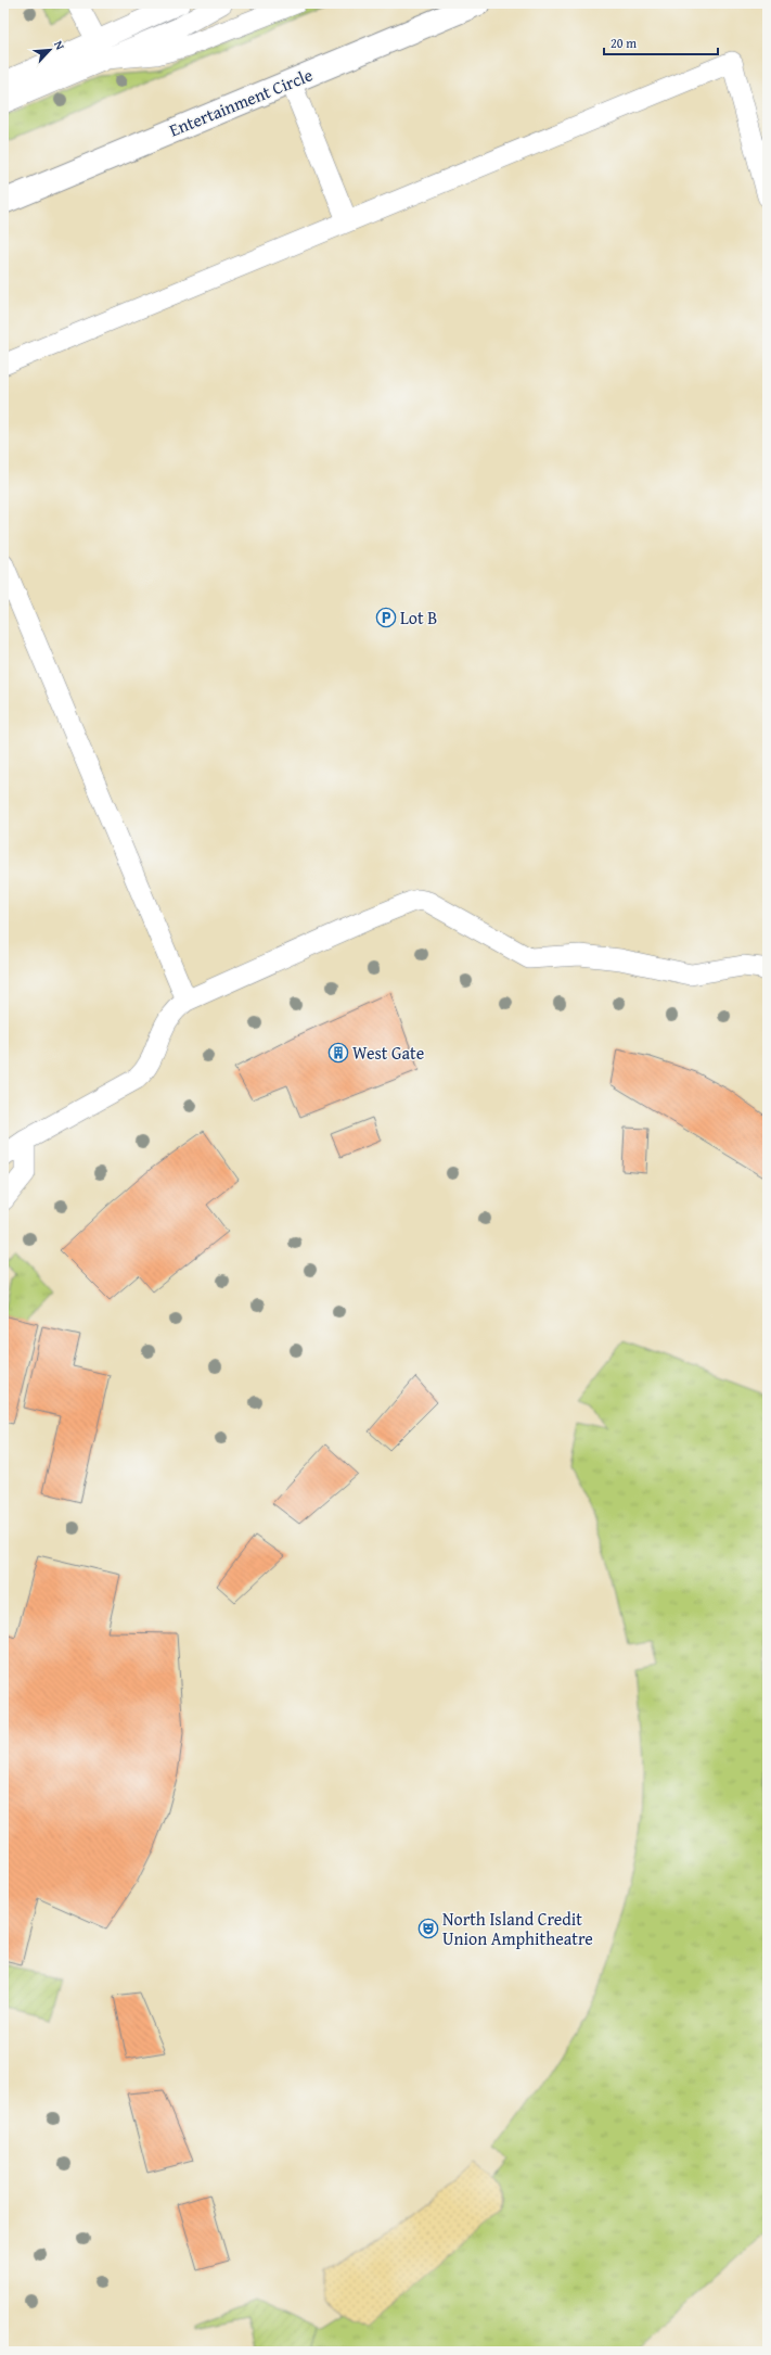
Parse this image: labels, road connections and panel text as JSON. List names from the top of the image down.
{
  "streets": {
    "street": ["Entertainment Circle"]
  },
  "places": {
    "parking": ["Lot B"],
    "building": ["West Gate"],
    "theatre": ["North Island Credit Union Amphitheatre"]
  },
  "scale_bar": "20 m",
  "north": "top right"
}
